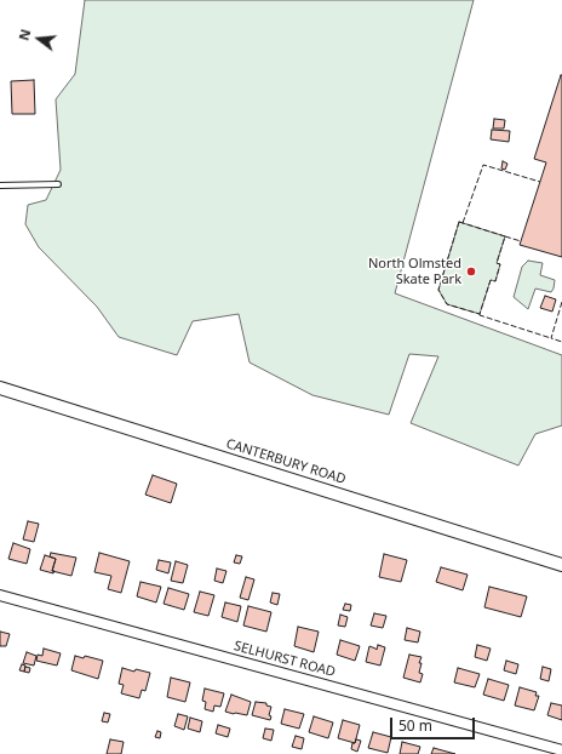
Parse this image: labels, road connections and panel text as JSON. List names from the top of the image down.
{
  "streets": {
    "street": ["CANTERBURY ROAD", "SELHURST ROAD"]
  },
  "places": ["North Olmsted Skate Park"],
  "scale_bar": "50 m",
  "north": "left"
}
